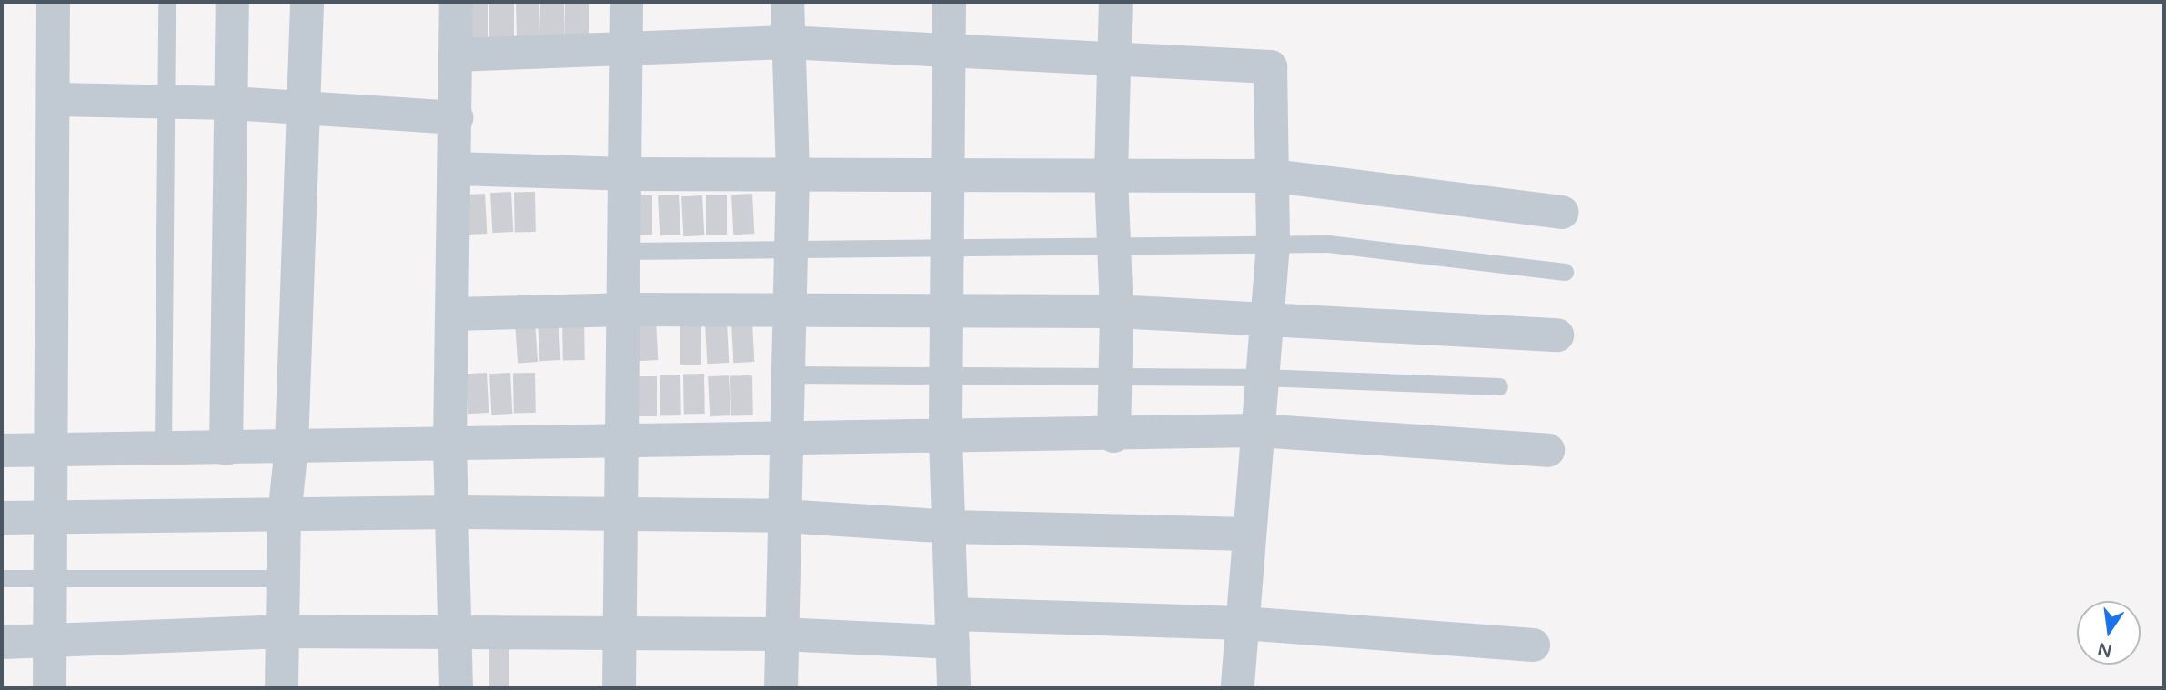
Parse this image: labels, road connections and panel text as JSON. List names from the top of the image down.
{
  "north": "bottom"
}
